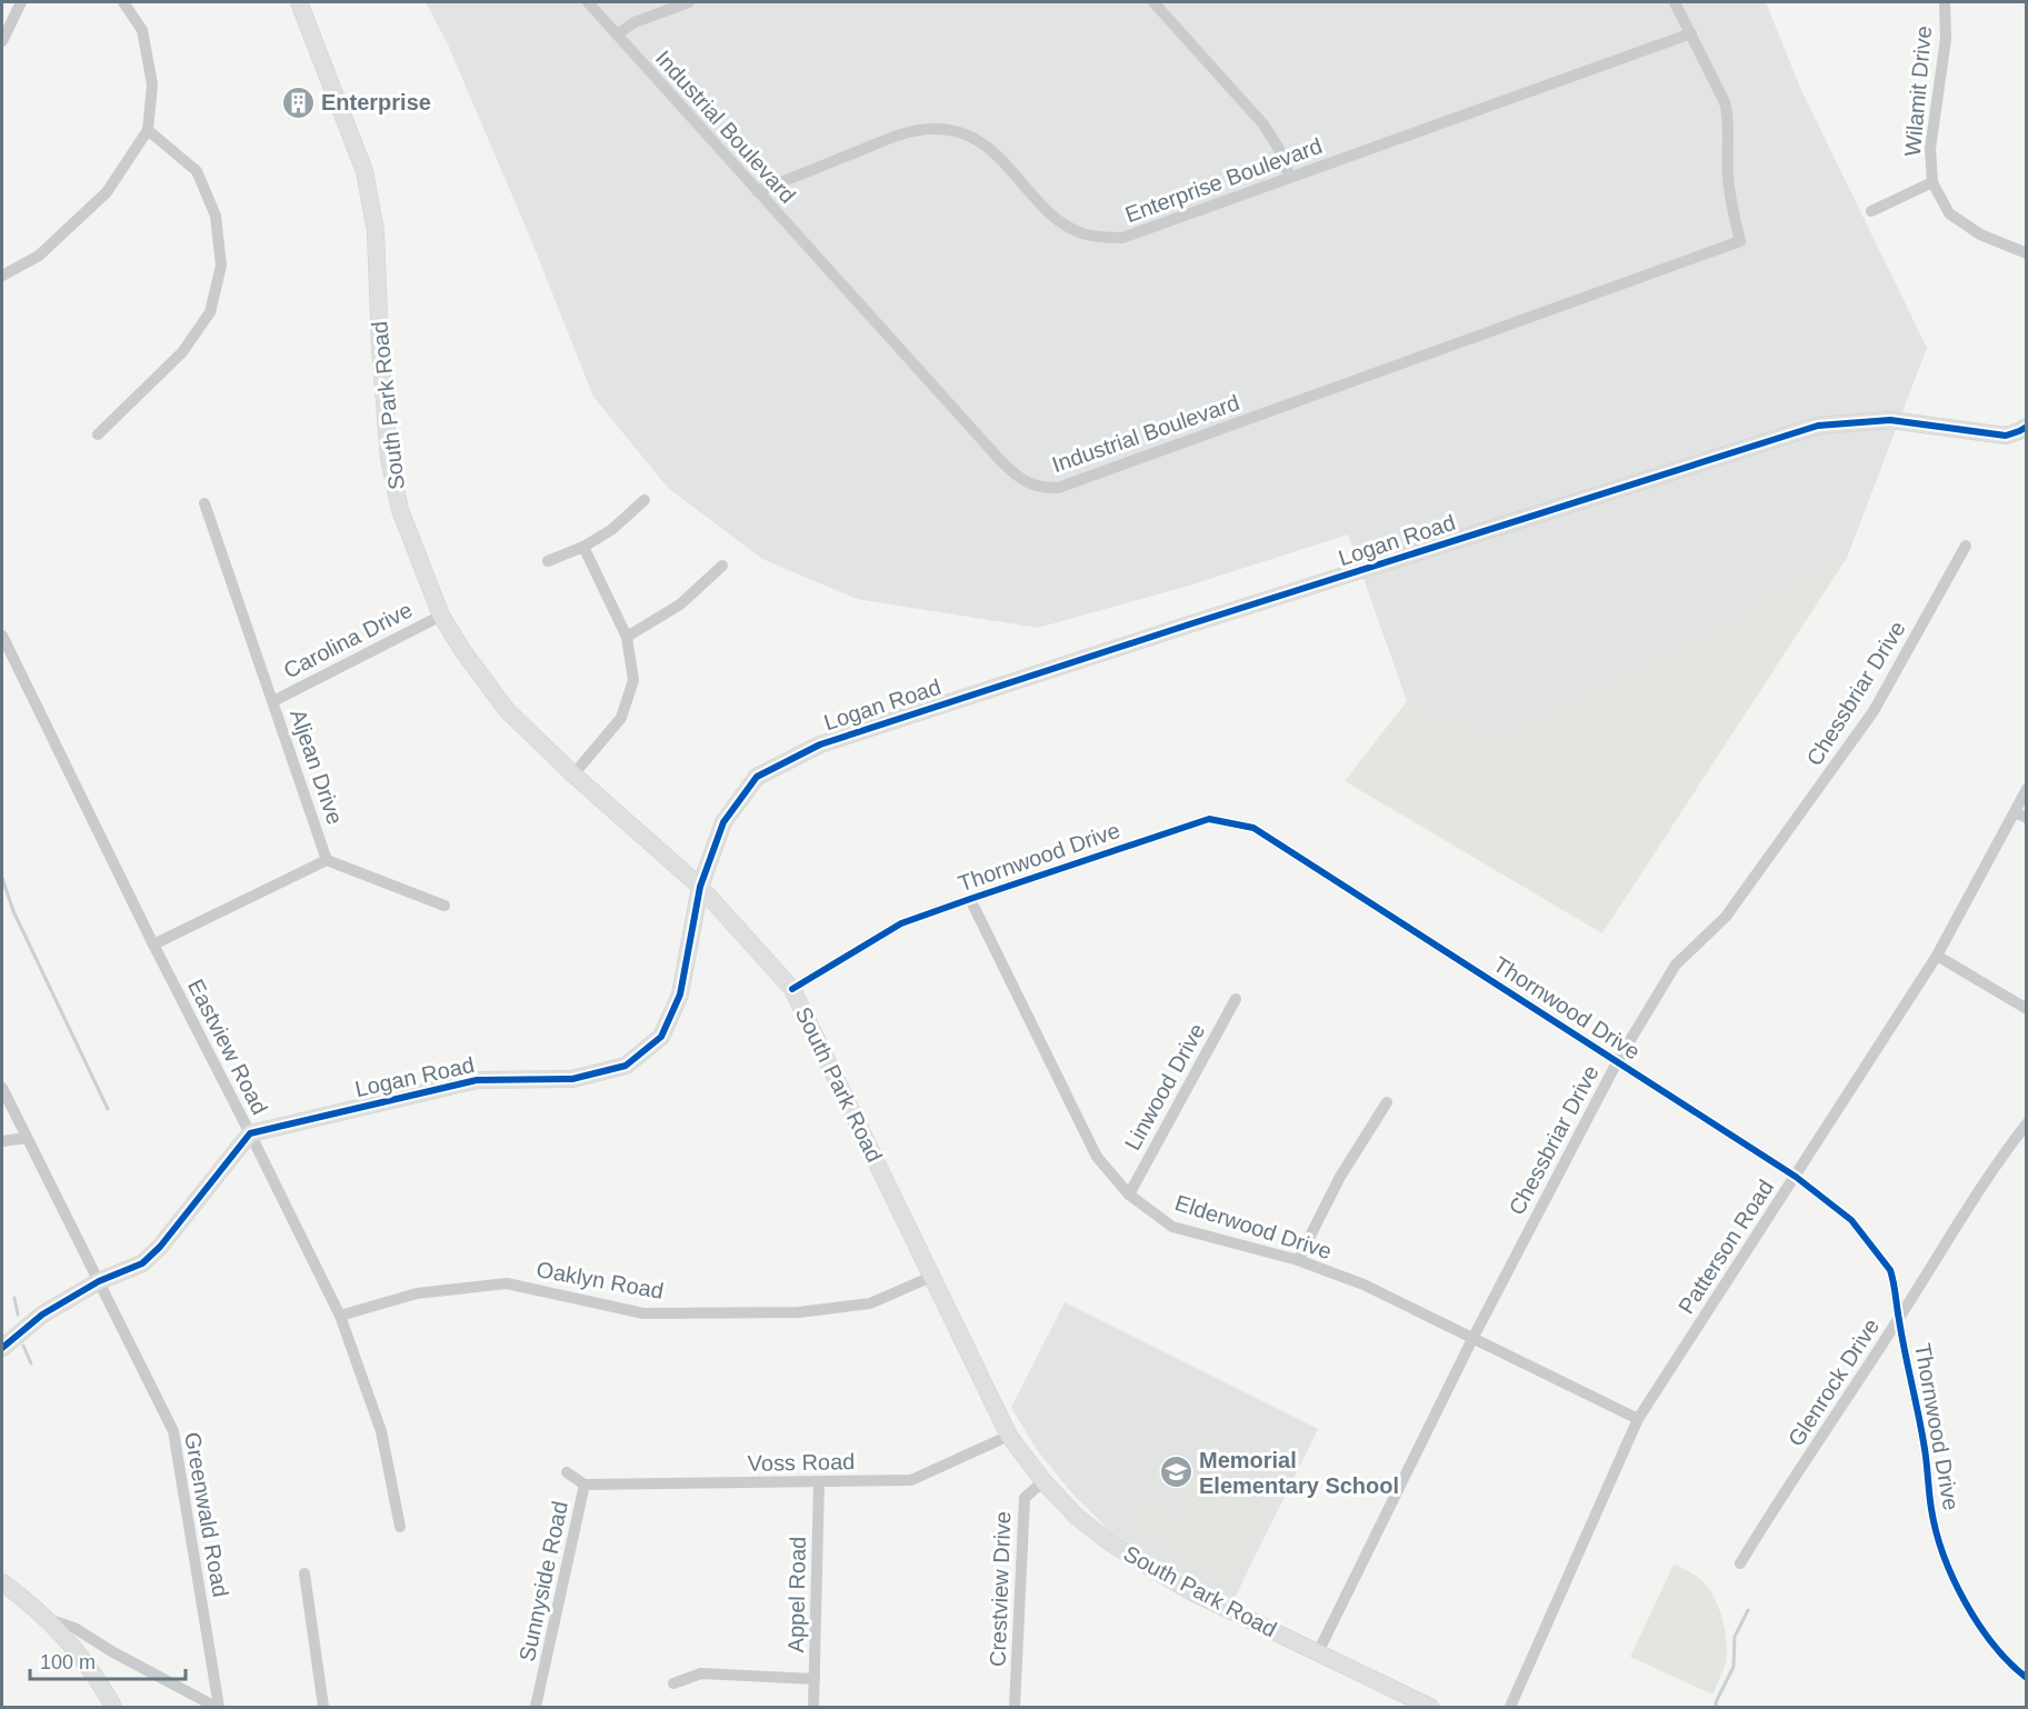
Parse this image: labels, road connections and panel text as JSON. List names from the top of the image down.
{
  "streets": {
    "street": [
      "Wilamit Drive",
      "Industrial Boulevard",
      "Enterprise Boulevard",
      "South Park Road",
      "Logan Road",
      "Carolina Drive",
      "Chessbriar Drive",
      "Aljean Drive",
      "Thornwood Drive",
      "Eastview Road",
      "Linwood Drive",
      "Elderwood Drive",
      "Patterson Road",
      "Oaklyn Road",
      "Glenrock Drive",
      "Voss Road",
      "Greenwald Road",
      "Sunnyside Road",
      "Crestview Drive",
      "Appel Road"
    ]
  },
  "crossings": [
    ["Industrial Boulevard", "Enterprise Boulevard"],
    ["South Park Road", "Logan Road"],
    ["South Park Road", "Carolina Drive"],
    ["South Park Road", "Chessbriar Drive"],
    ["South Park Road", "Thornwood Drive"],
    ["South Park Road", "Oaklyn Road"],
    ["South Park Road", "Voss Road"],
    ["South Park Road", "Crestview Drive"],
    ["Logan Road", "Eastview Road"],
    ["Carolina Drive", "Aljean Drive"],
    ["Chessbriar Drive", "Thornwood Drive"],
    ["Chessbriar Drive", "Elderwood Drive"],
    ["Thornwood Drive", "Elderwood Drive"],
    ["Thornwood Drive", "Patterson Road"],
    ["Thornwood Drive", "Glenrock Drive"],
    ["Eastview Road", "Oaklyn Road"],
    ["Linwood Drive", "Elderwood Drive"],
    ["Elderwood Drive", "Patterson Road"],
    ["Voss Road", "Sunnyside Road"],
    ["Voss Road", "Appel Road"]
  ],
  "places": {
    "building": ["Enterprise"],
    "school or university": ["Memorial Elementary School"]
  },
  "scale_bar": "100 m"
}
